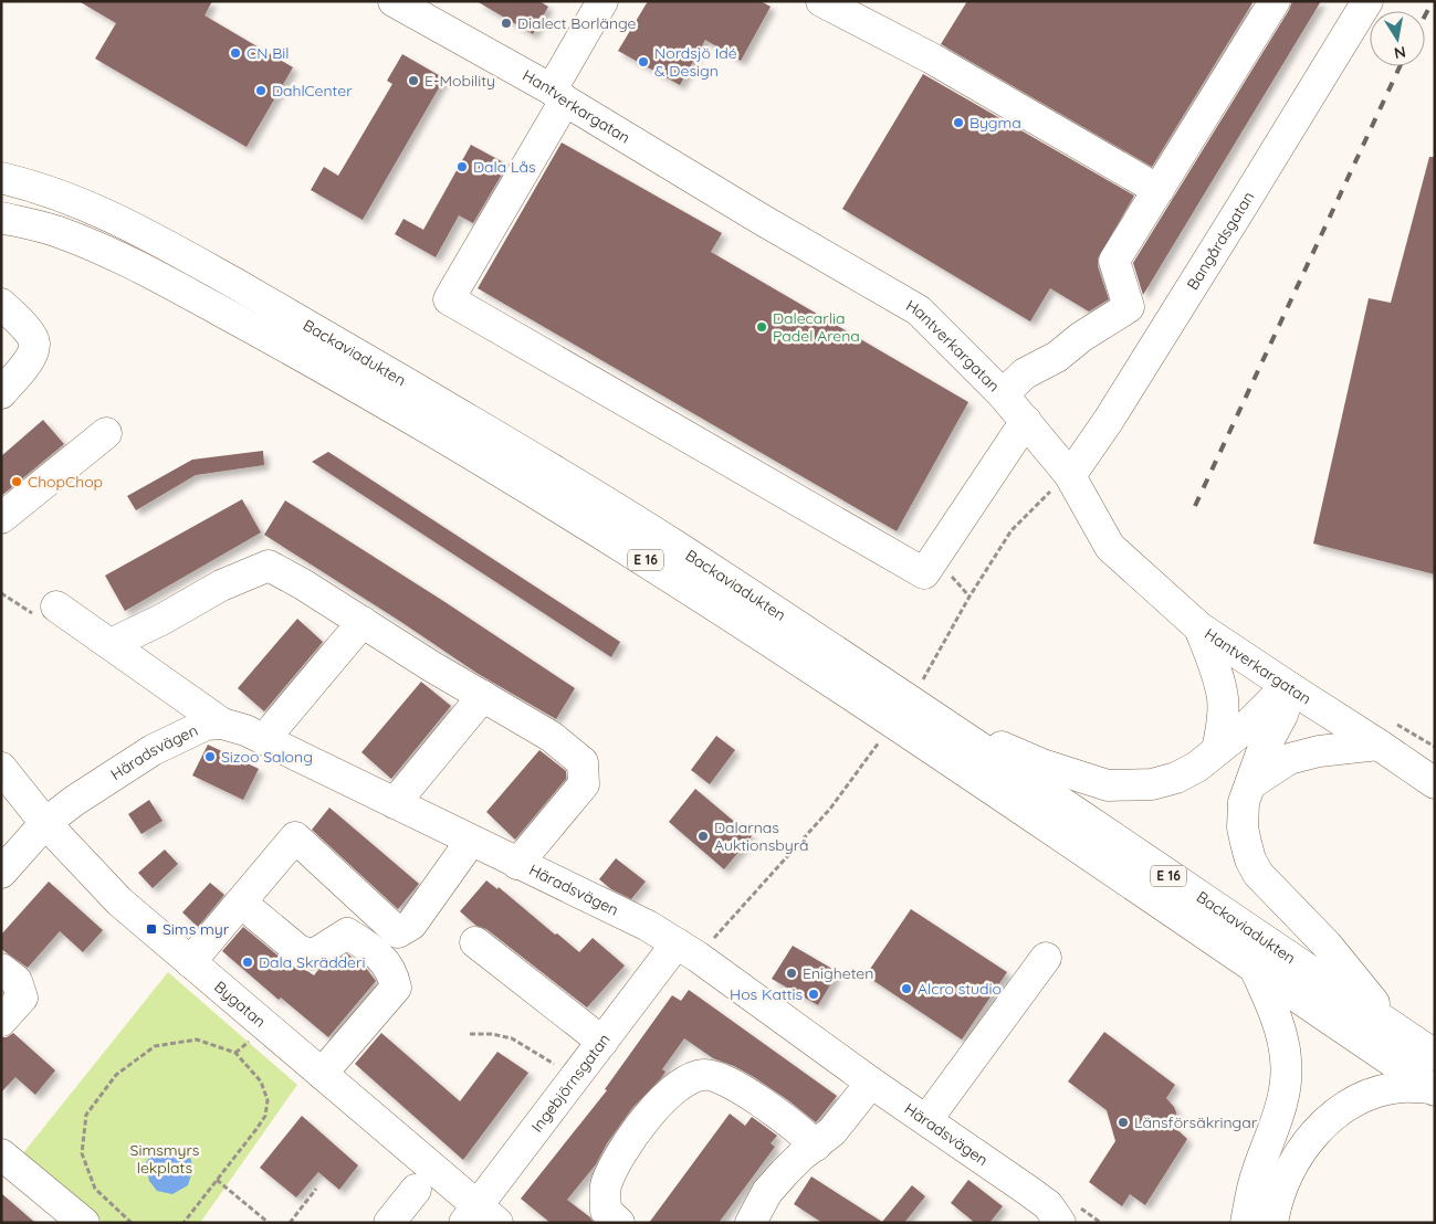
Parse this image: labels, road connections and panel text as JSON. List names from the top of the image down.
{
  "streets": {
    "main road": [
      "Hantverkargatan",
      "Bangårdsgatan",
      "Backaviadukten",
      "E 16",
      "Häradsvägen",
      "Bygatan",
      "Ingebjörnsgatan"
    ]
  },
  "crossings": [
    ["Hantverkargatan", "Bangårdsgatan"],
    ["Häradsvägen", "Bygatan"],
    ["Häradsvägen", "Ingebjörnsgatan"],
    ["Bygatan", "Ingebjörnsgatan"]
  ],
  "parks": ["Simsmyrs lekplats"],
  "places": {
    "other": [
      "Dialect Borlänge",
      "CN Bil",
      "Nordsjö Idé & Design",
      "E-Mobility",
      "DahlCenter",
      "Bygma",
      "Dala Lås",
      "Dalecarlia Padel Arena",
      "ChopChop",
      "Sizoo Salong",
      "Dalarnas Auktionsbyrå",
      "Dala Skrädderi",
      "Enigheten",
      "Alcro studio",
      "Hos Kattis",
      "Länsförsäkringar"
    ],
    "transit": ["Sims myr"]
  },
  "north": "bottom"
}
